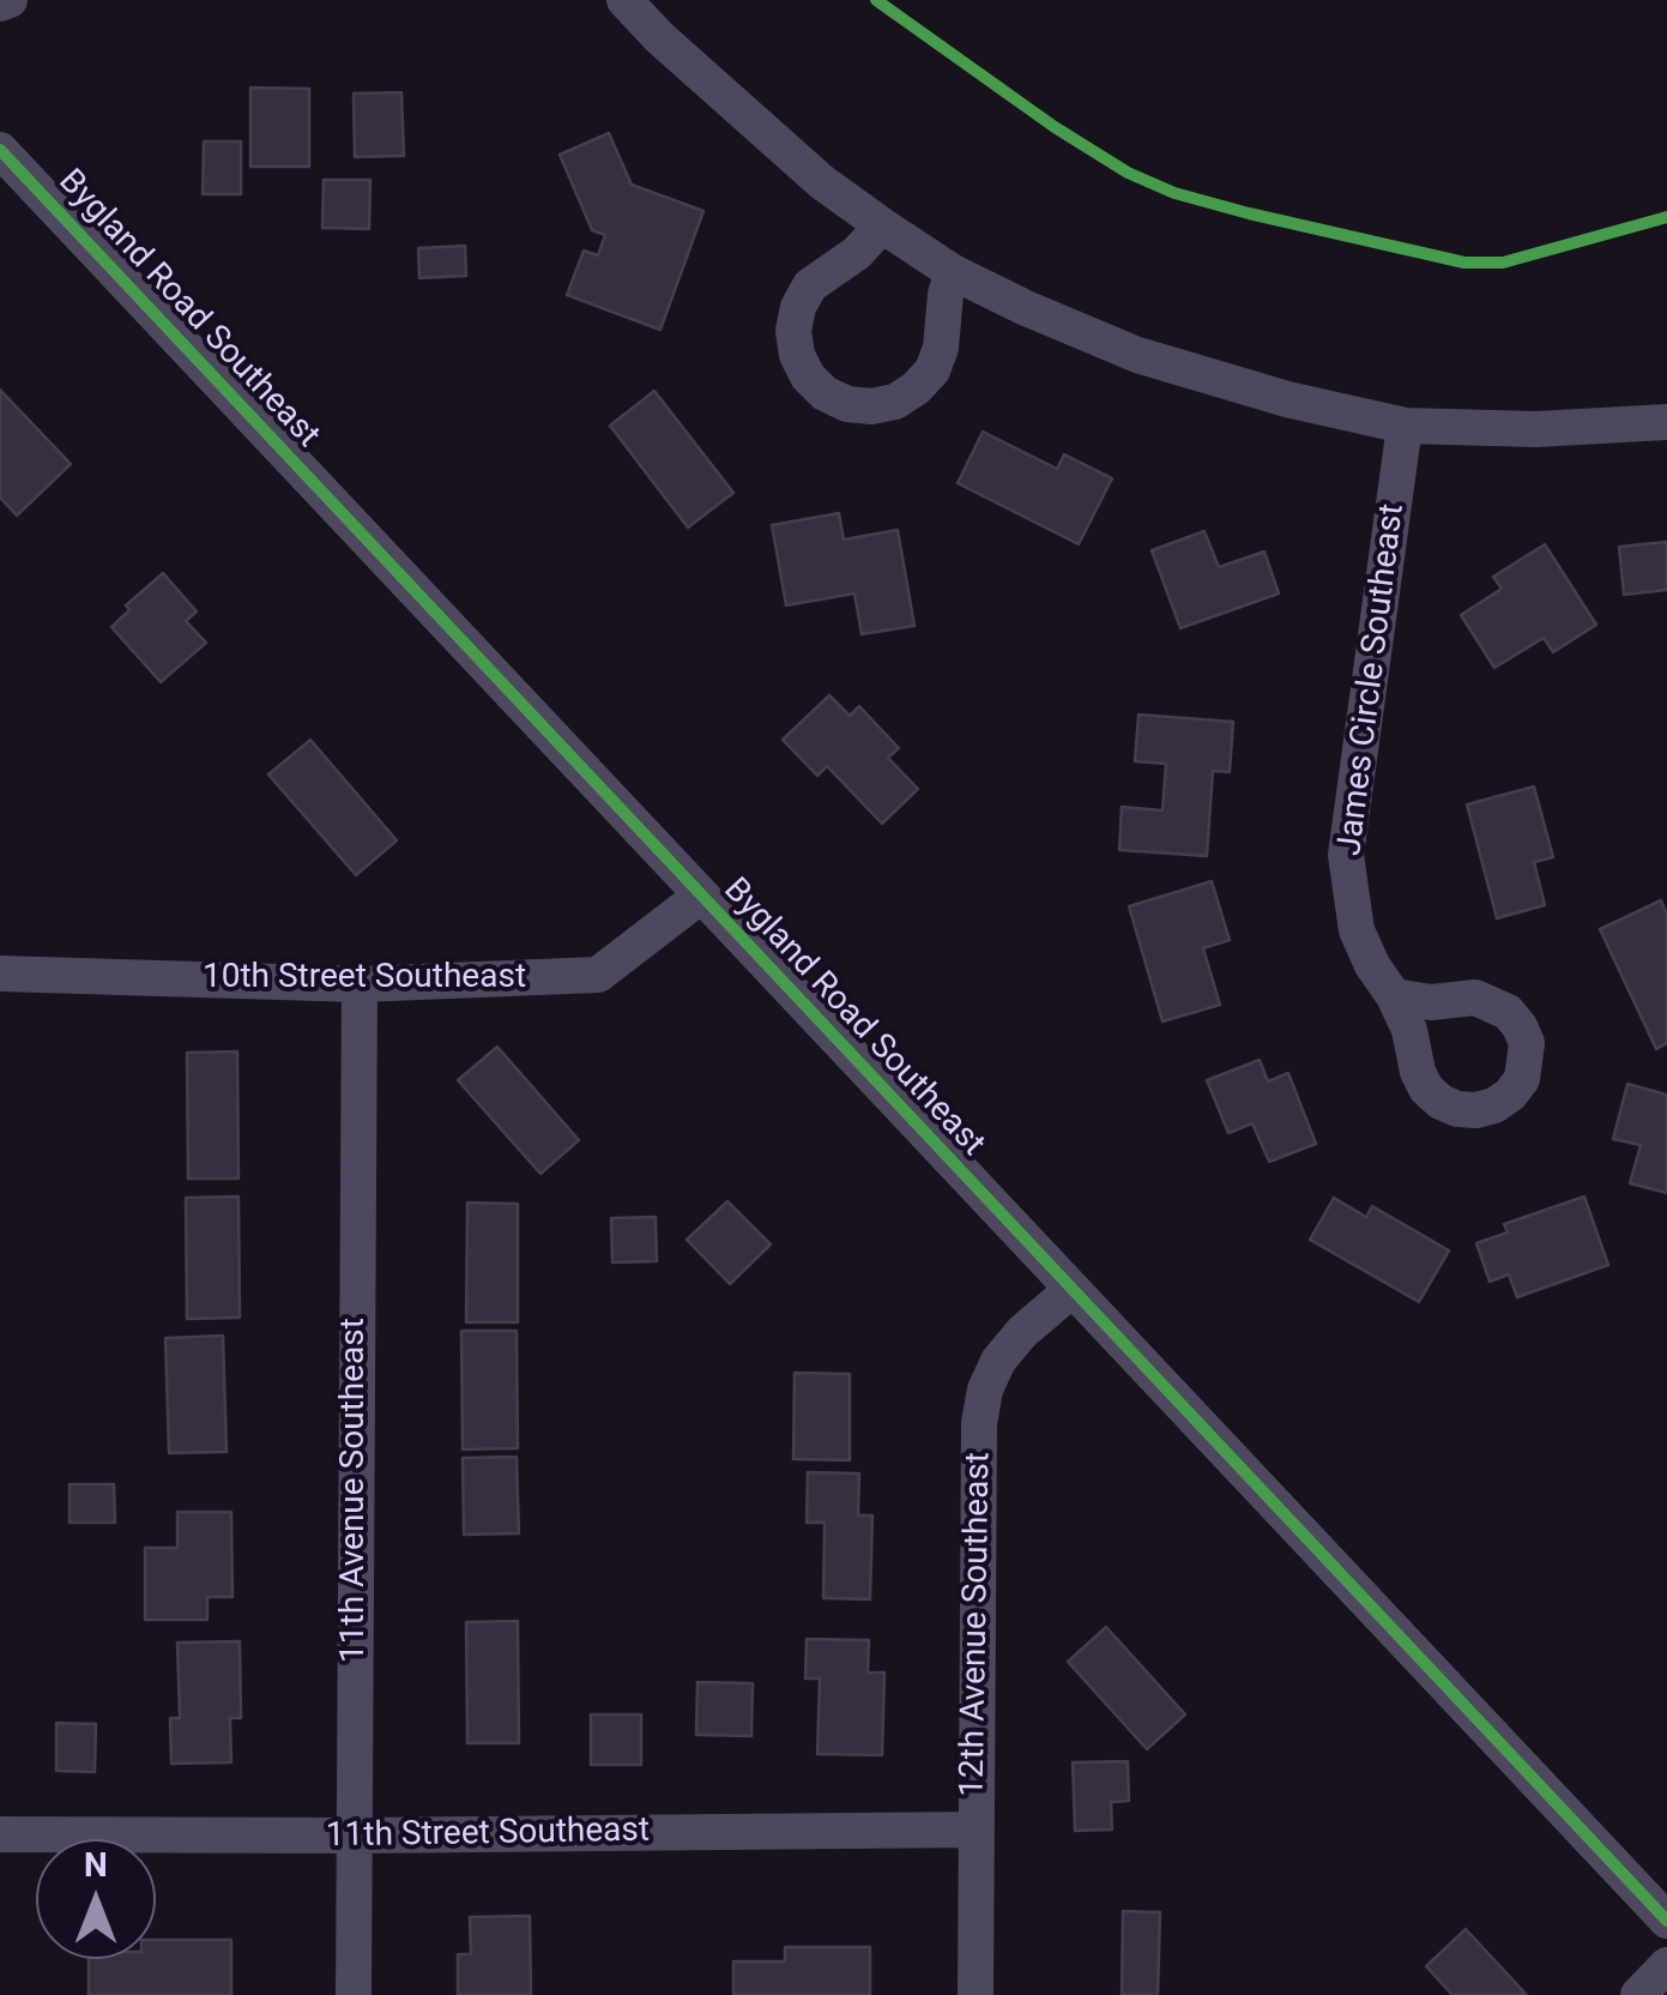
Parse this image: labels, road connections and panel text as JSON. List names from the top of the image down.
{
  "streets": {
    "street": [
      "Bygland Road Southeast",
      "James Circle Southeast",
      "10th Street Southeast",
      "11th Avenue Southeast",
      "12th Avenue Southeast",
      "11th Street Southeast"
    ]
  },
  "crossings": [
    ["Bygland Road Southeast", "10th Street Southeast"],
    ["Bygland Road Southeast", "12th Avenue Southeast"],
    ["10th Street Southeast", "11th Avenue Southeast"],
    ["11th Avenue Southeast", "11th Street Southeast"],
    ["12th Avenue Southeast", "11th Street Southeast"]
  ],
  "north": "top"
}
